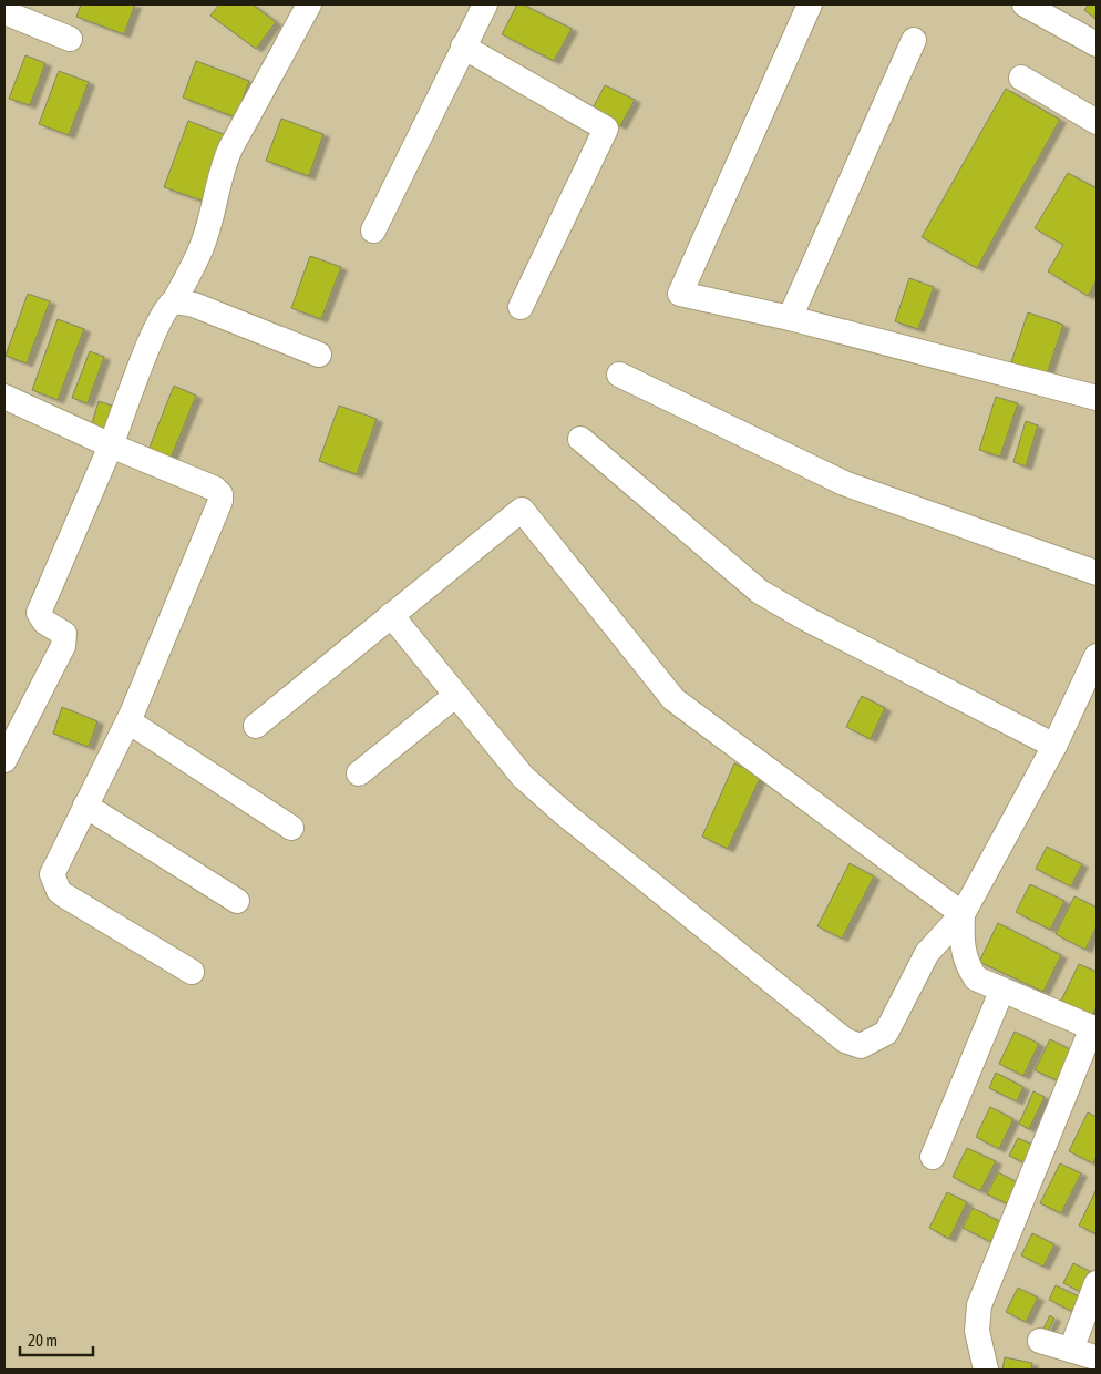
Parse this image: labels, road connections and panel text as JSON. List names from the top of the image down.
{
  "scale_bar": "20 m"
}
